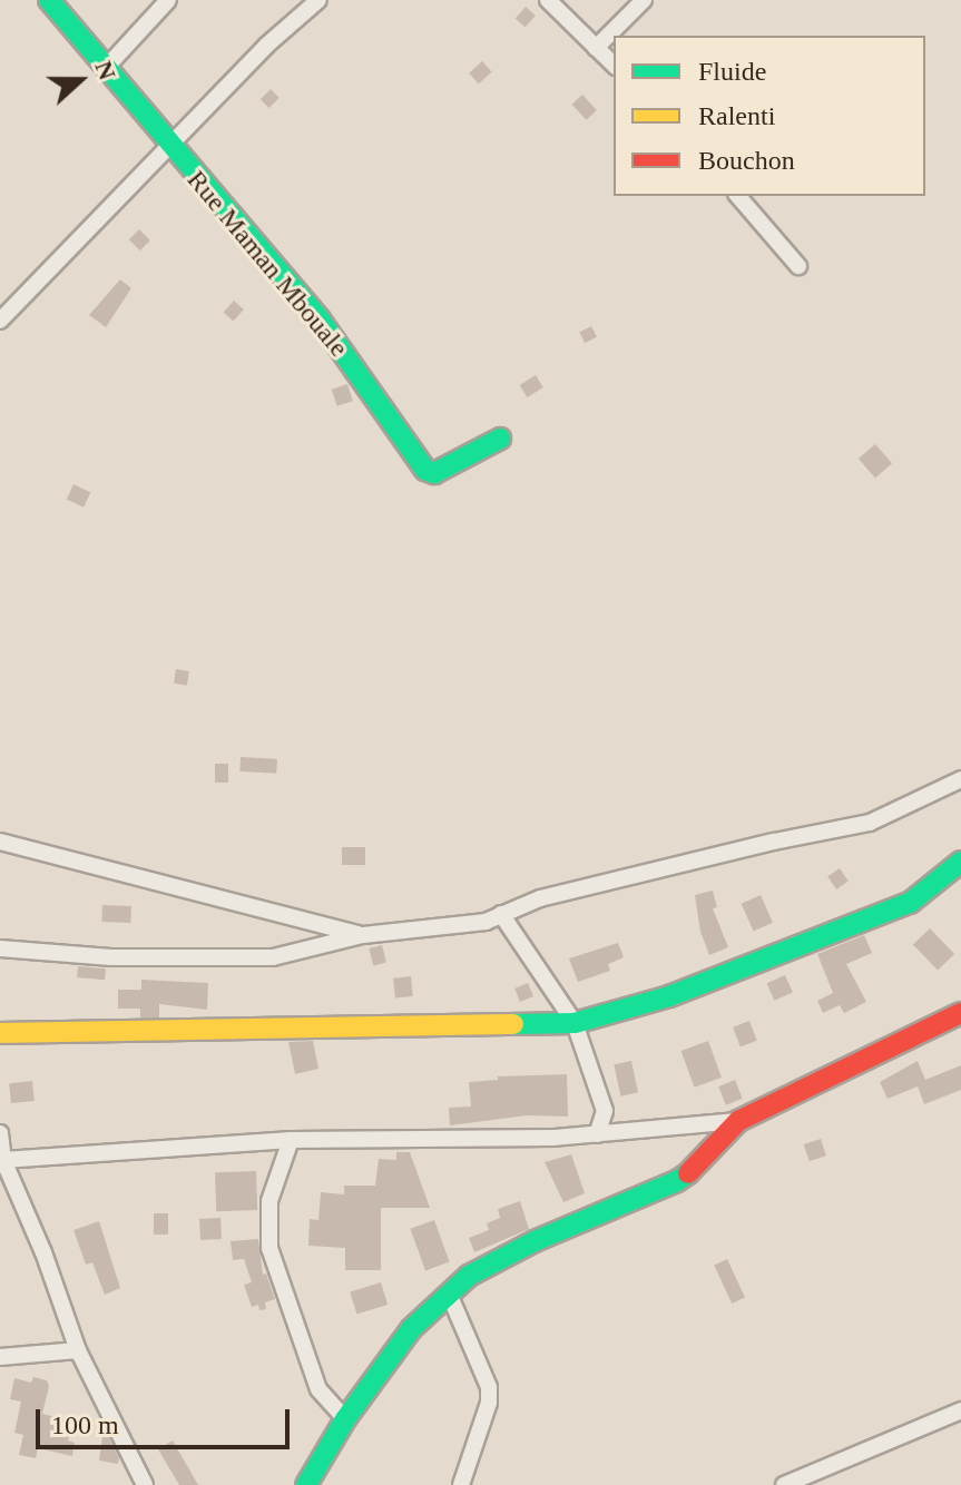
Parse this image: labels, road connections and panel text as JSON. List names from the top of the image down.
{
  "streets": {
    "street": ["Rue Maman Mbouale"]
  },
  "legend": ["Fluide", "Ralenti", "Bouchon"],
  "scale_bar": "100 m",
  "north": "right"
}
